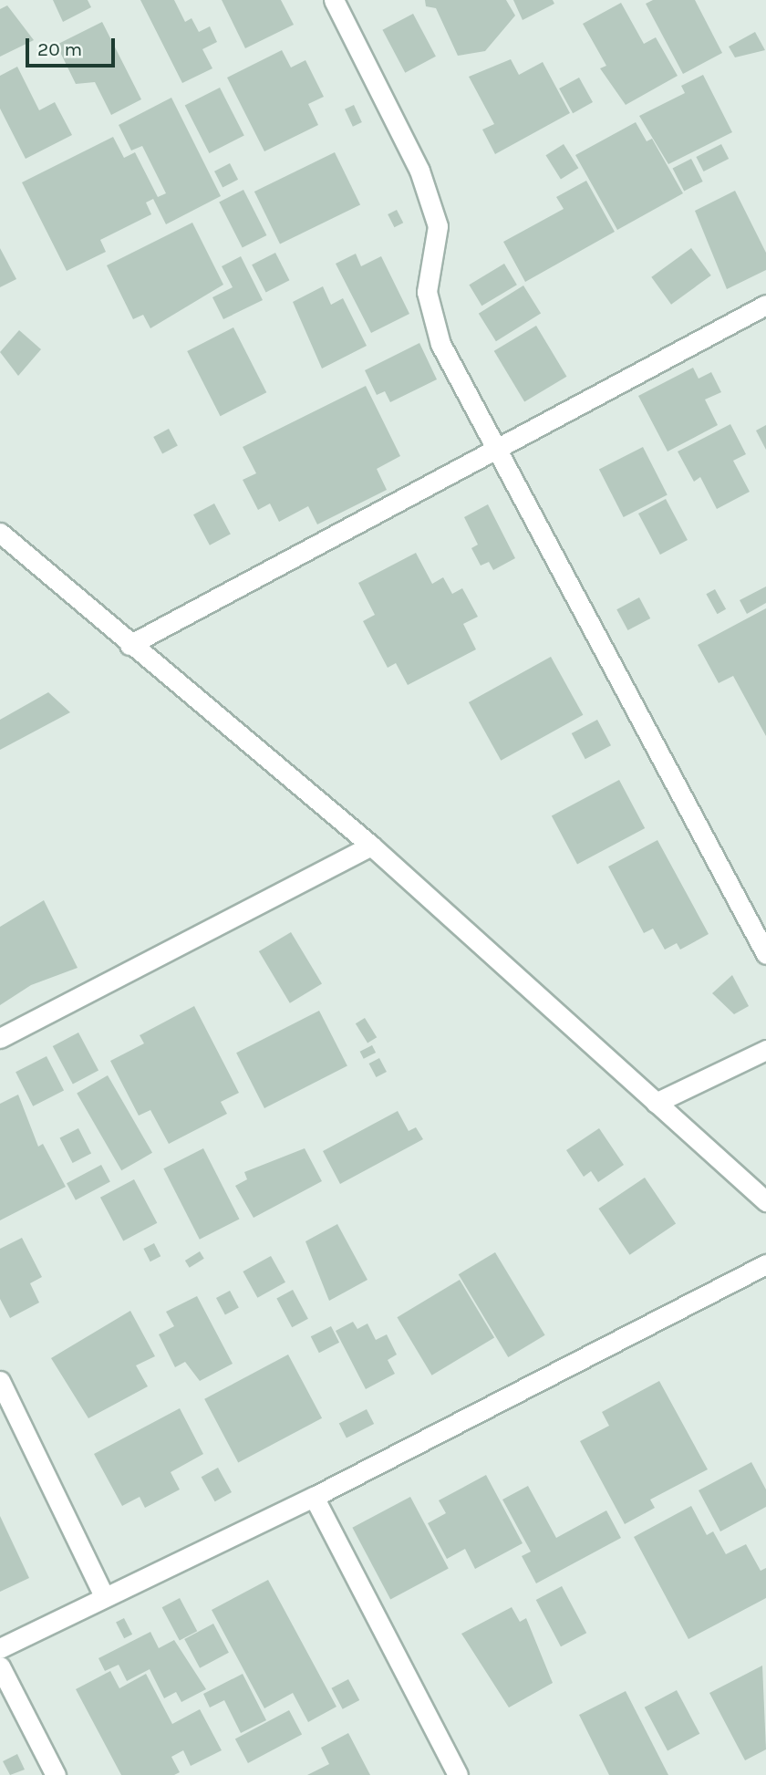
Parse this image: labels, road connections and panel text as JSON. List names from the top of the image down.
{
  "scale_bar": "20 m"
}
